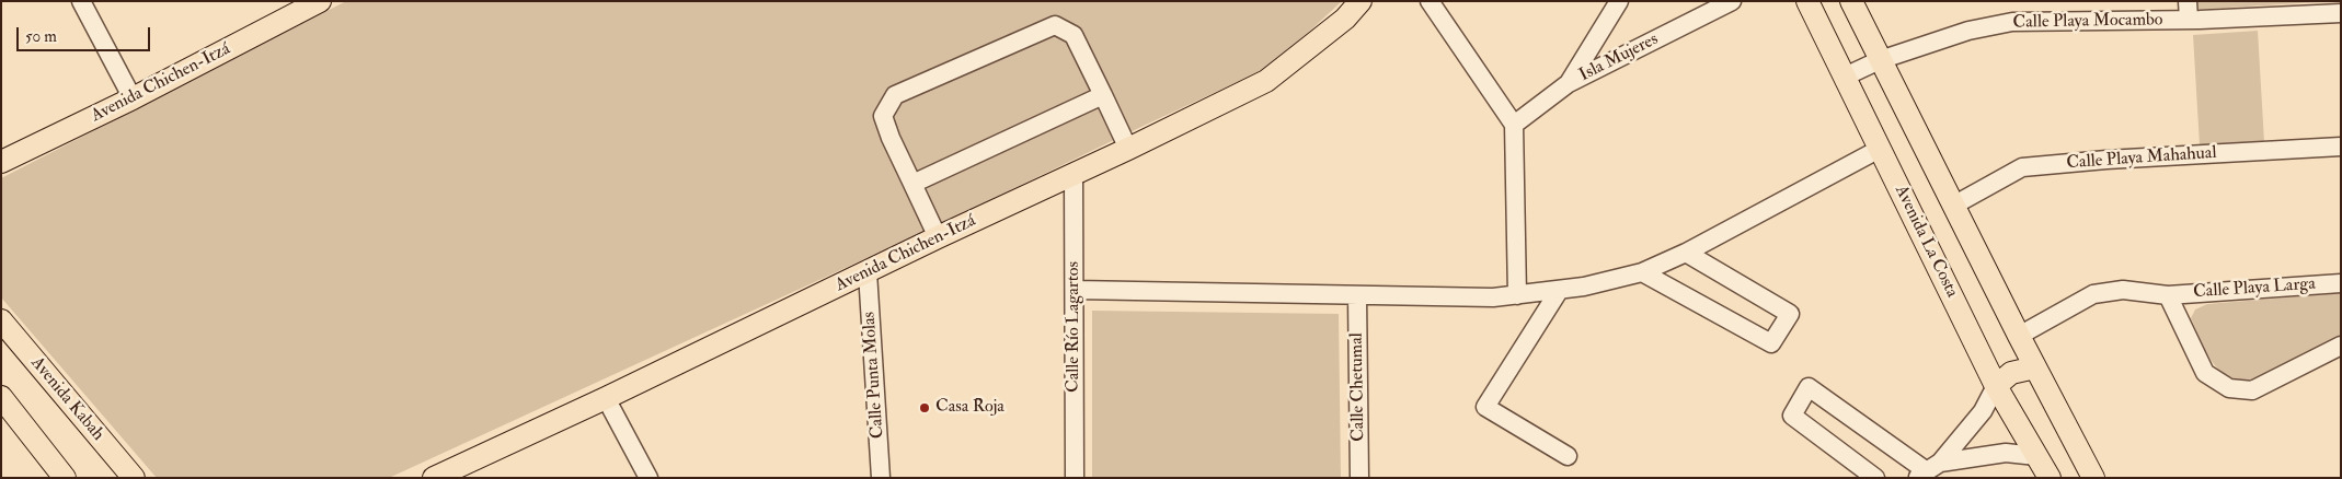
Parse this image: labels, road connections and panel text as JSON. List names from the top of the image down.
{
  "streets": {
    "main road": ["Avenida Chichen-Itzá", "Avenida La Costa", "Avenida Kabah"],
    "street": [
      "Calle Playa Mocambo",
      "Isla Mujeres",
      "Calle Playa Mahahual",
      "Calle Playa Larga",
      "Calle Río Lagartos",
      "Calle Punta Molas",
      "Calle Chetumal"
    ]
  },
  "crossings": [
    ["Calle Playa Mocambo", "Avenida La Costa"],
    ["Avenida Chichen-Itzá", "Calle Río Lagartos"],
    ["Avenida Chichen-Itzá", "Calle Punta Molas"]
  ],
  "places": ["Casa Roja"],
  "scale_bar": "50 m"
}
